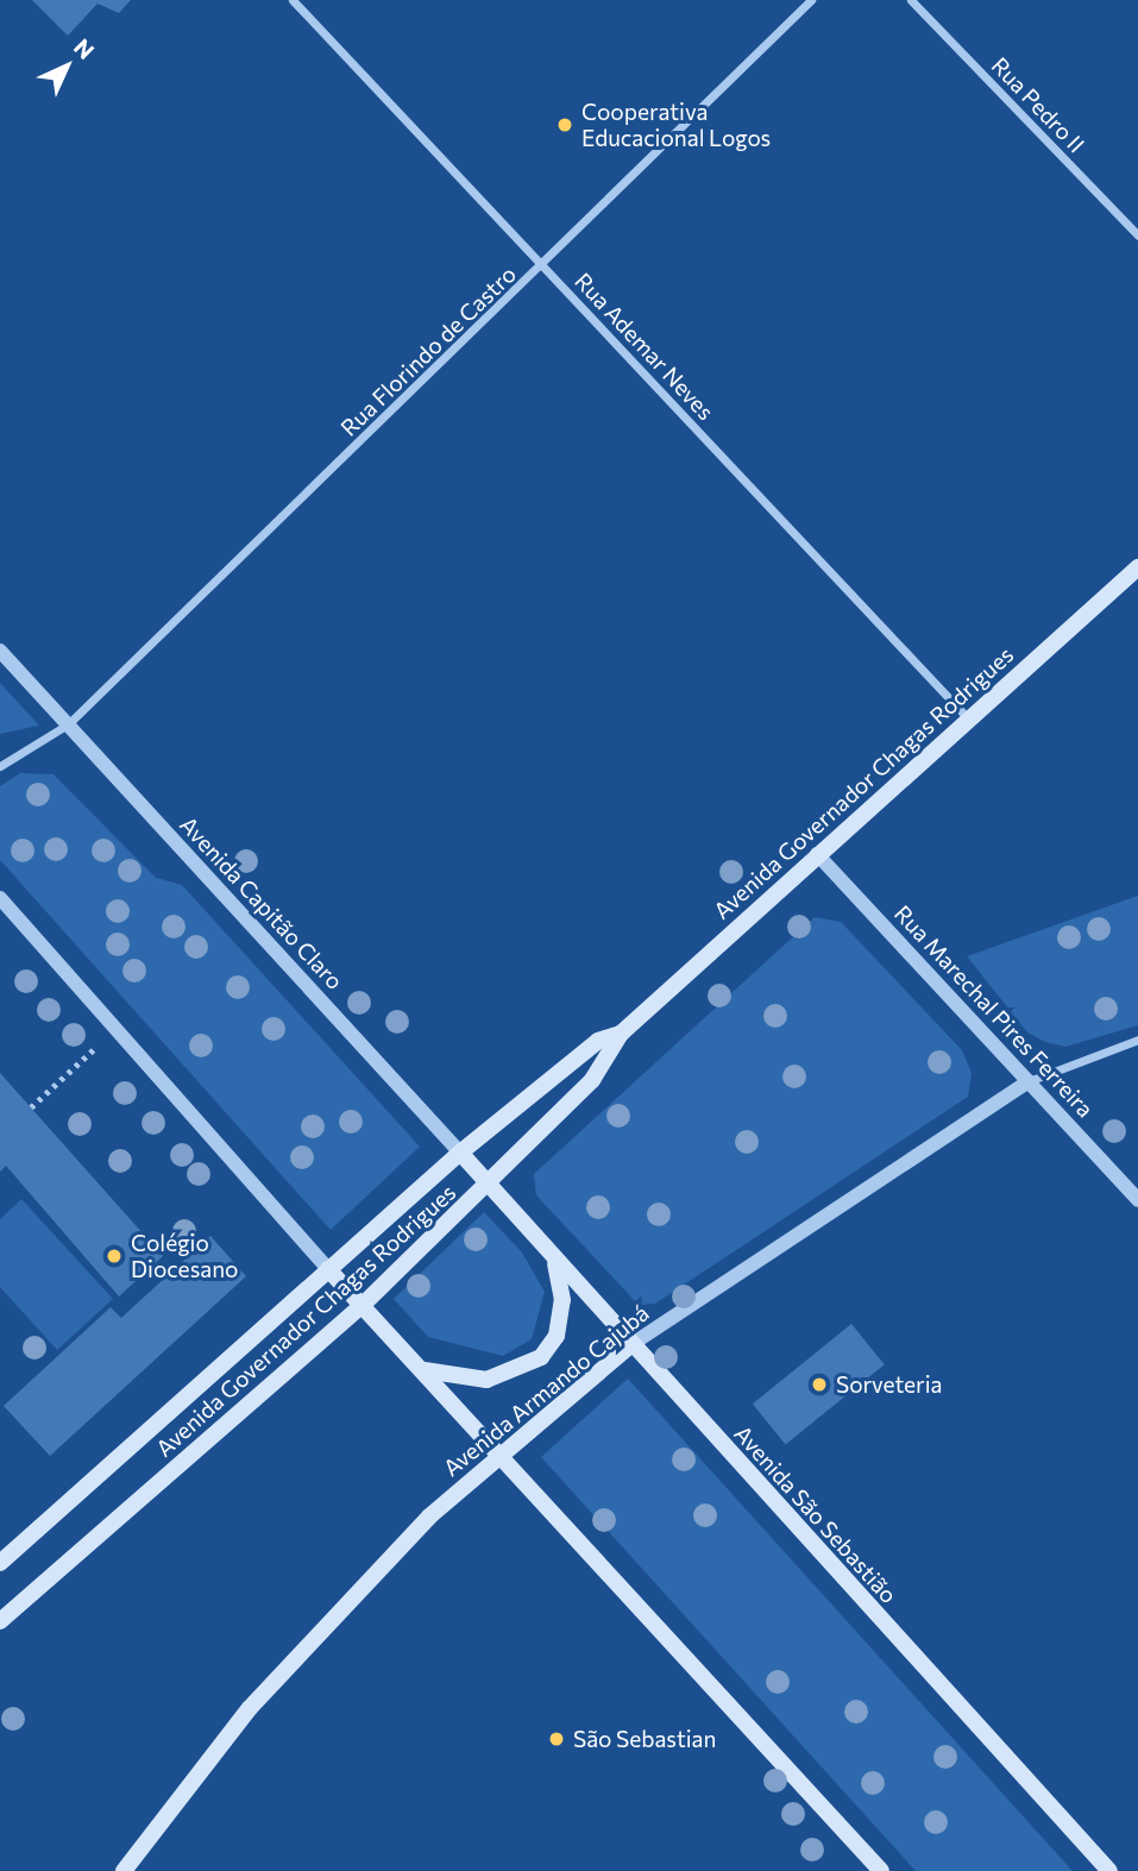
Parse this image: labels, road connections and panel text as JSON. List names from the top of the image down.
{
  "streets": {
    "main road": [
      "Avenida Governador Chagas Rodrigues",
      "Avenida Capitão Claro",
      "Avenida Armando Cajubá",
      "Avenida São Sebastião"
    ],
    "street": [
      "Rua Pedro II",
      "Rua Ademar Neves",
      "Rua Florindo de Castro",
      "Rua Marechal Pires Ferreira"
    ]
  },
  "crossings": [
    ["Rua Ademar Neves", "Rua Florindo de Castro"],
    ["Rua Ademar Neves", "Avenida Governador Chagas Rodrigues"],
    ["Rua Florindo de Castro", "Avenida Capitão Claro"],
    ["Avenida Governador Chagas Rodrigues", "Avenida Capitão Claro"],
    ["Avenida Governador Chagas Rodrigues", "Rua Marechal Pires Ferreira"],
    ["Avenida Governador Chagas Rodrigues", "Avenida São Sebastião"],
    ["Avenida Capitão Claro", "Avenida São Sebastião"],
    ["Rua Marechal Pires Ferreira", "Avenida Armando Cajubá"],
    ["Avenida Armando Cajubá", "Avenida São Sebastião"]
  ],
  "places": [
    "Cooperativa Educacional Logos",
    "Colégio Diocesano",
    "Sorveteria",
    "São Sebastian"
  ],
  "north": "top right"
}
